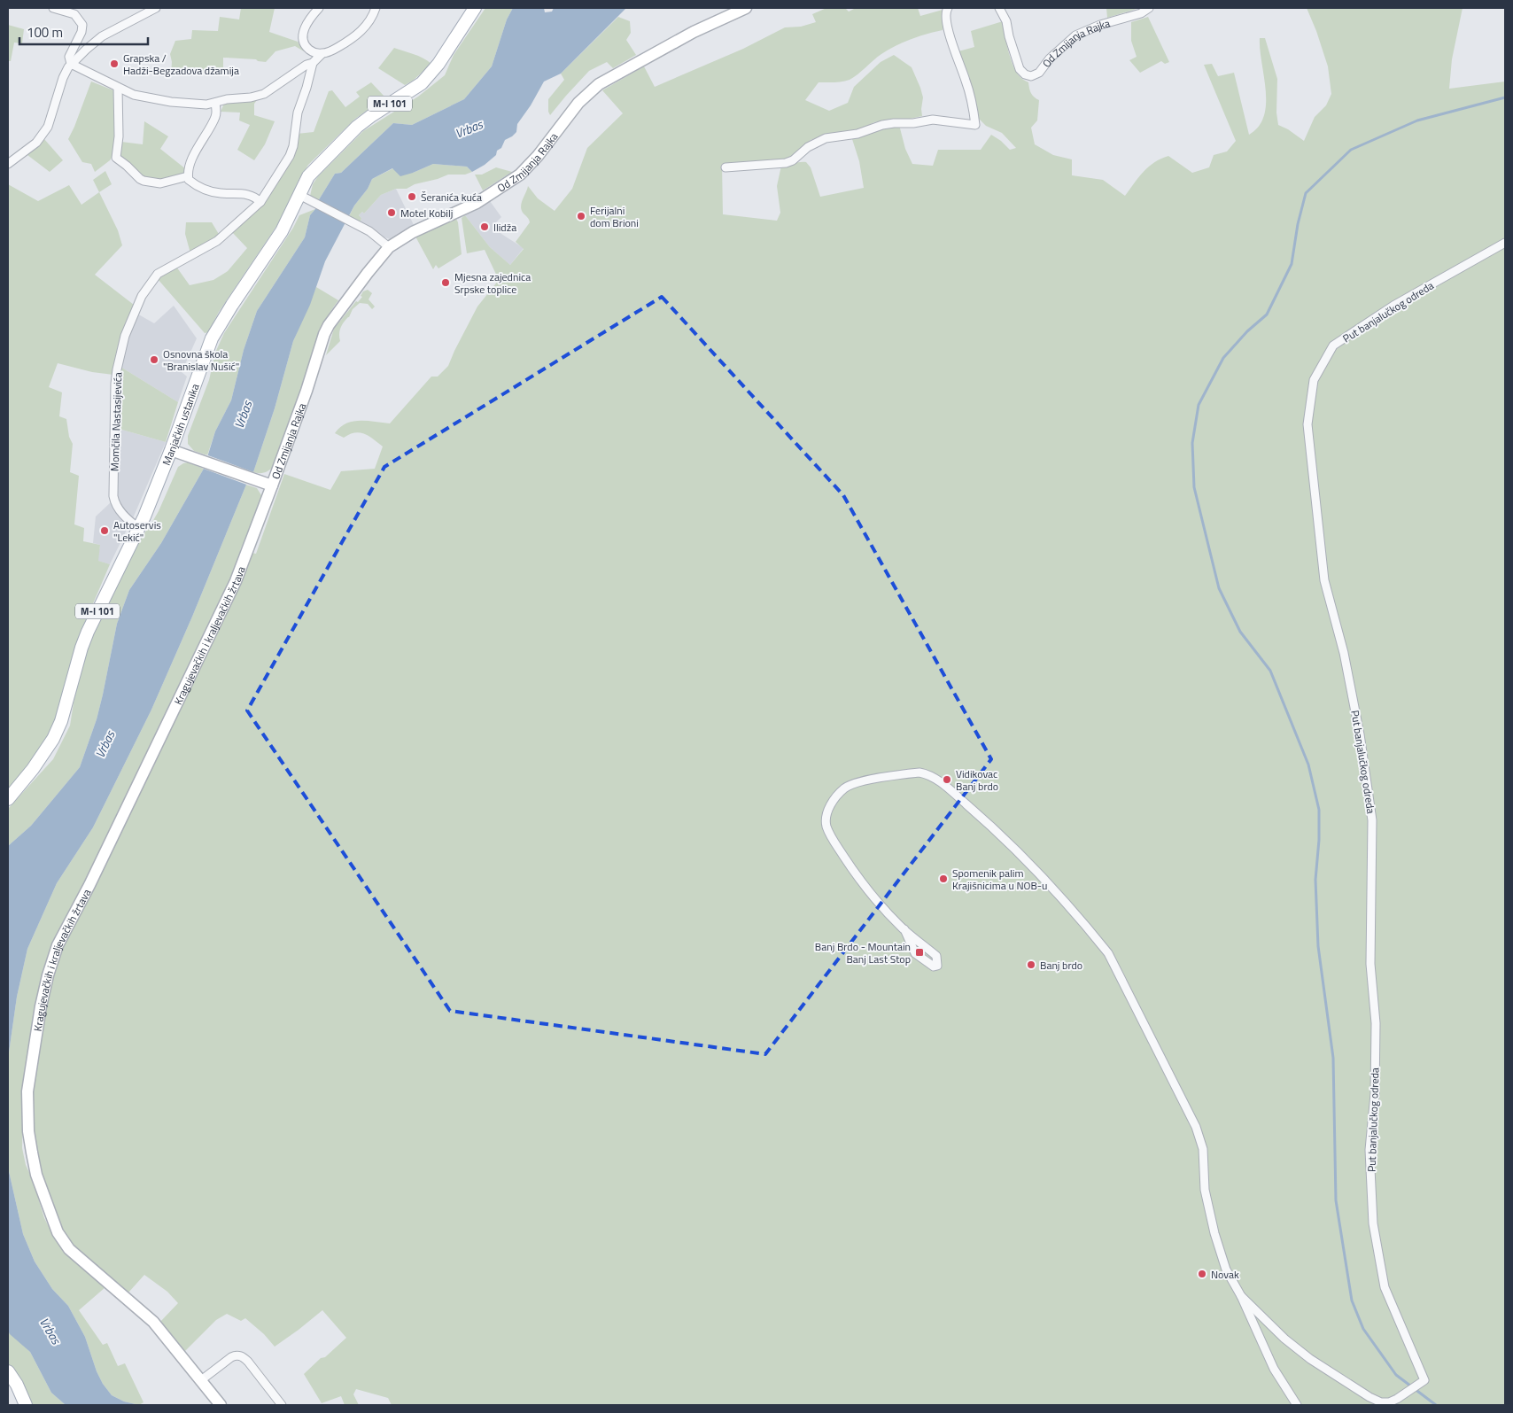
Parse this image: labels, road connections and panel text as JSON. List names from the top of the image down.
{
  "streets": {
    "main road": ["M-I 101", "Manjačkih ustanika"],
    "street": [
      "Od Zmijanja Rajka",
      "Put banjalučkog odreda",
      "Momčila Nastasijevića",
      "Kragujevačkih i kraljevačkih žrtava"
    ]
  },
  "crossings": [
    ["Od Zmijanja Rajka", "Kragujevačkih i kraljevačkih žrtava"],
    ["Momčila Nastasijevića", "Manjačkih ustanika"]
  ],
  "water": ["Vrbas"],
  "places": {
    "other": [
      "Grapska / Hadži-Begzadova džamija",
      "Šeranića kuća",
      "Motel Kobilj",
      "Ferijalni dom Brioni",
      "Ilidža",
      "Mjesna zajednica Srpske toplice",
      "Osnovna škola \"Branislav Nušić\"",
      "Autoservis \"Lekić\"",
      "Vidikovac Banj brdo",
      "Spomenik palim Krajišnicima u NOB-u",
      "Banj brdo",
      "Novak"
    ],
    "transit": ["Banj Brdo - Mountain Banj Last Stop"]
  },
  "scale_bar": "100 m"
}
